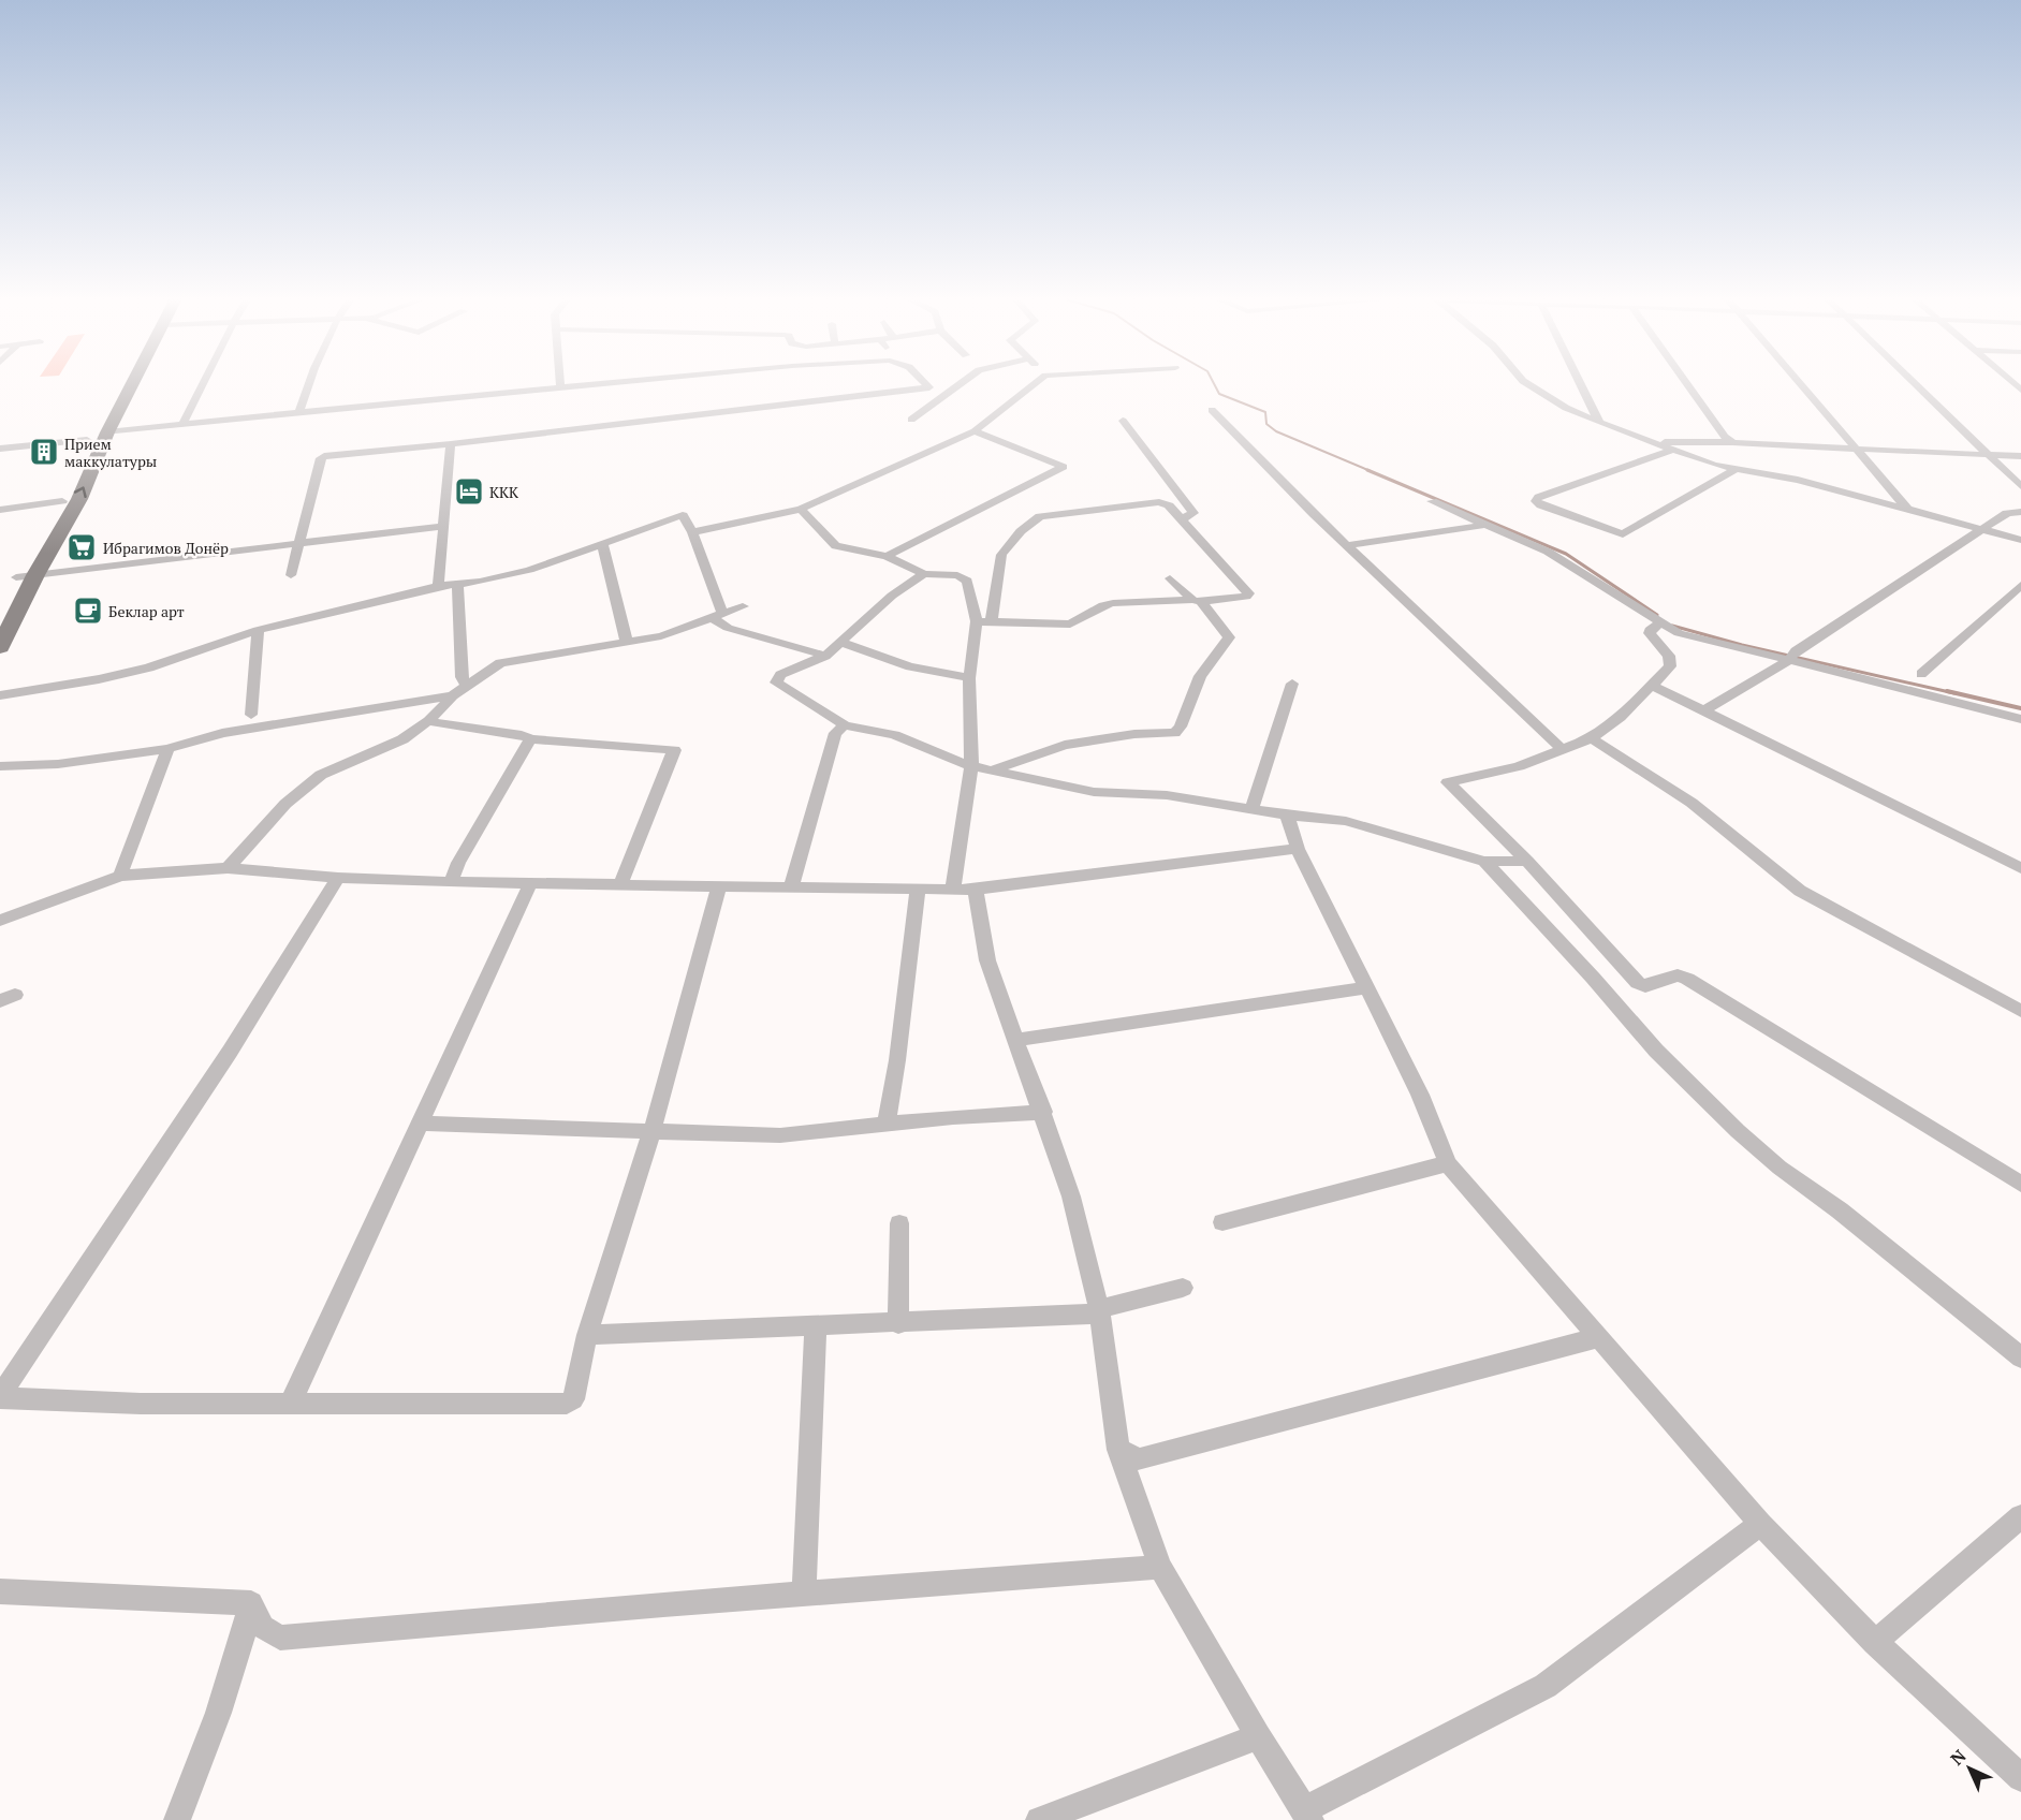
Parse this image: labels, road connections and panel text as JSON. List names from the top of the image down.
{
  "places": {
    "building": ["Прием маккулатуры"],
    "hotel": ["ККК"],
    "supermarket": ["Ибрагимов Донёр"],
    "cafe": ["Беклар арт"]
  },
  "north": "top left"
}
